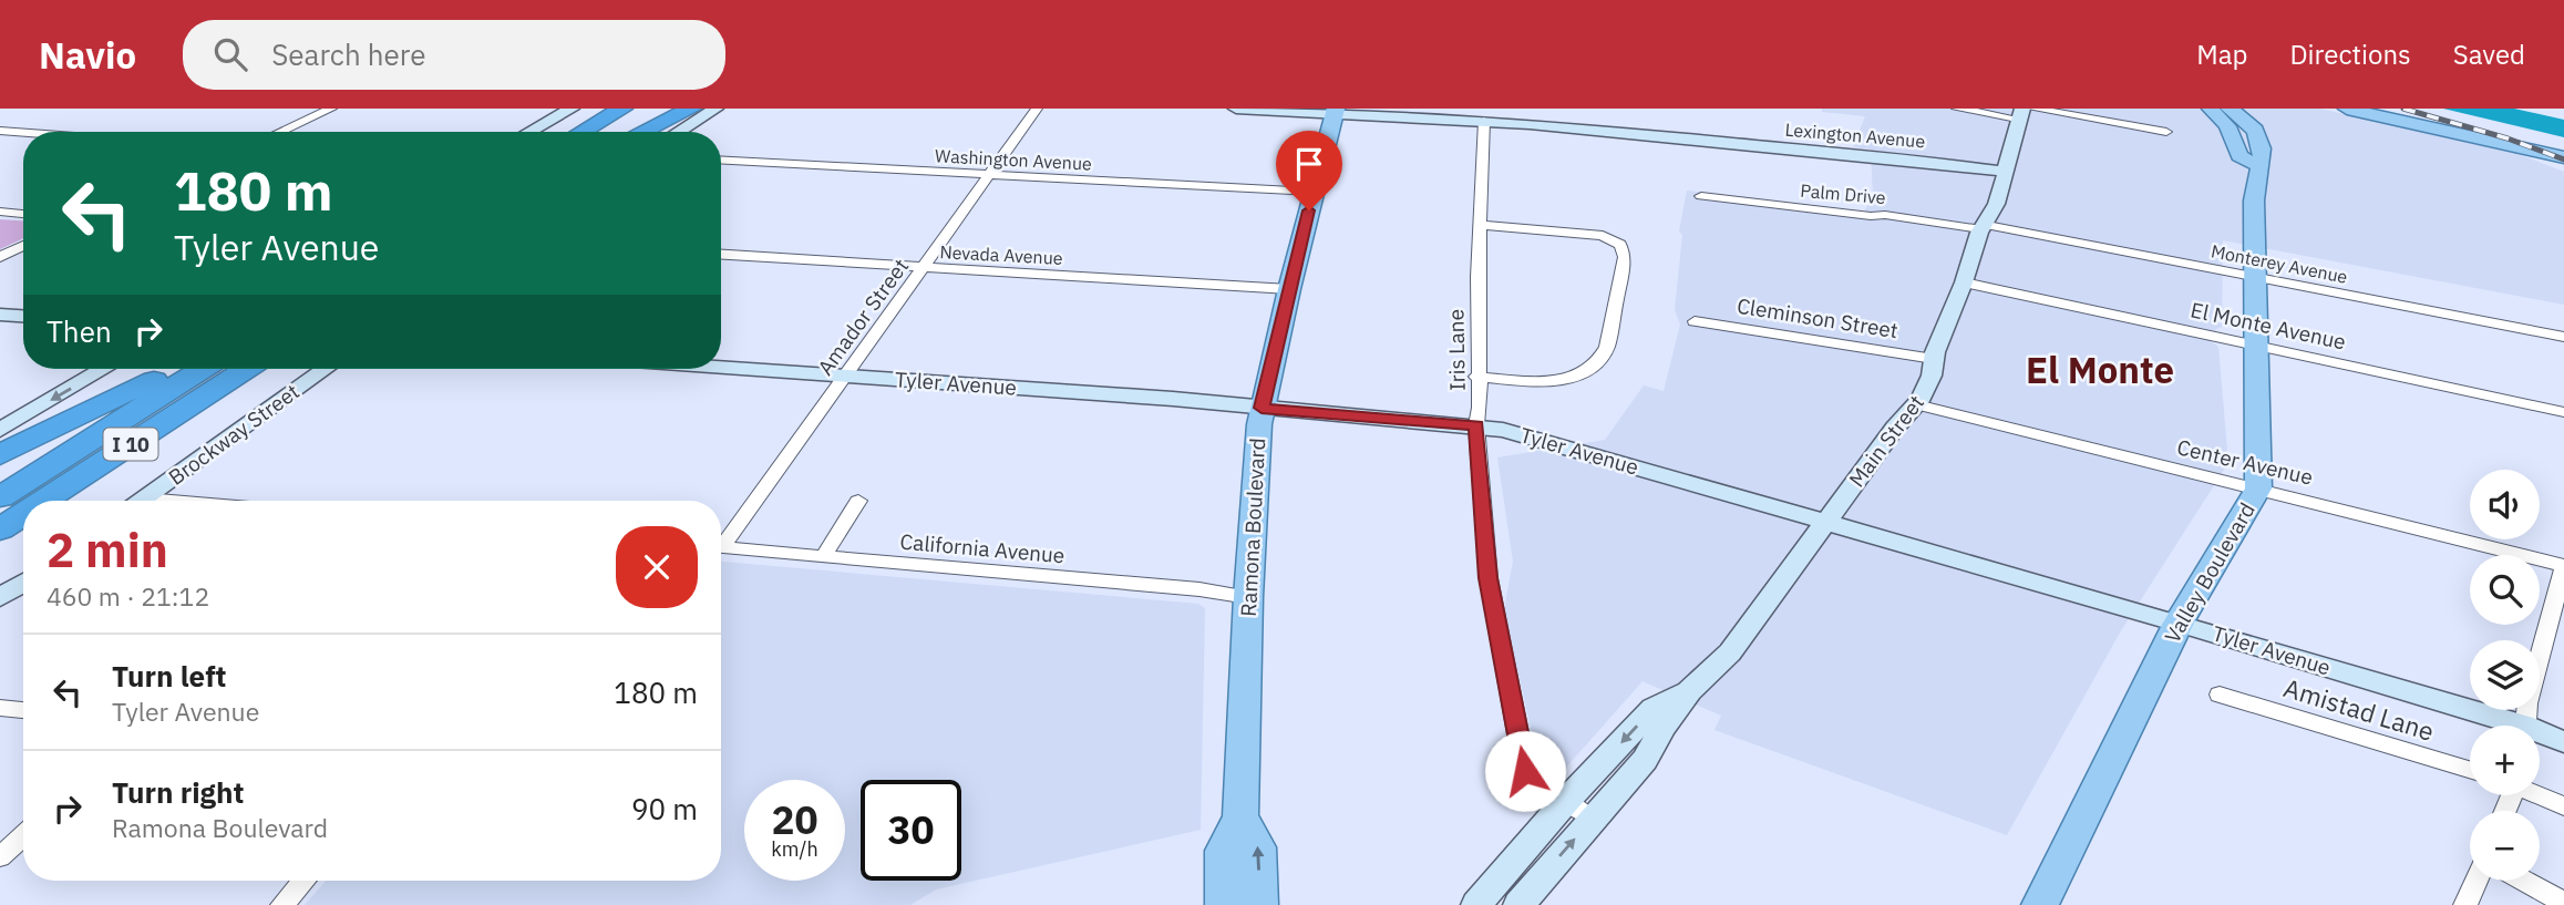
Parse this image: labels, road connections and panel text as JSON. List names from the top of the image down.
{
  "streets": {
    "highway": ["I 10"],
    "main road": ["Ramona Boulevard", "Valley Boulevard"],
    "street": [
      "Lexington Avenue",
      "Washington Avenue",
      "Palm Drive",
      "Nevada Avenue",
      "Monterey Avenue",
      "Amador Street",
      "Cleminson Street",
      "El Monte Avenue",
      "Iris Lane",
      "Tyler Avenue",
      "Brockway Street",
      "Main Street",
      "Center Avenue",
      "California Avenue",
      "Amistad Lane"
    ]
  },
  "crossings": [
    ["Lexington Avenue", "Iris Lane"],
    ["Lexington Avenue", "Main Street"],
    ["Lexington Avenue", "Ramona Boulevard"],
    ["Washington Avenue", "Amador Street"],
    ["Washington Avenue", "Ramona Boulevard"],
    ["Palm Drive", "Monterey Avenue"],
    ["Palm Drive", "Main Street"],
    ["Nevada Avenue", "Amador Street"],
    ["Nevada Avenue", "Ramona Boulevard"],
    ["Monterey Avenue", "Main Street"],
    ["Monterey Avenue", "Valley Boulevard"],
    ["Amador Street", "Tyler Avenue"],
    ["Cleminson Street", "Main Street"],
    ["El Monte Avenue", "Main Street"],
    ["El Monte Avenue", "Valley Boulevard"],
    ["Iris Lane", "Tyler Avenue"],
    ["Iris Lane", "Main Street"],
    ["Tyler Avenue", "Main Street"],
    ["Tyler Avenue", "Ramona Boulevard"],
    ["Tyler Avenue", "Valley Boulevard"],
    ["Main Street", "Center Avenue"],
    ["Center Avenue", "Valley Boulevard"],
    ["Ramona Boulevard", "California Avenue"]
  ],
  "districts": ["El Monte"],
  "page": {
    "header": "Navio",
    "search": "Search here",
    "nav": ["Map", "Directions", "Saved"],
    "turn": ["180 m", "Tyler Avenue"],
    "then": "Then",
    "map_buttons": ["+", "−"],
    "heading": ["2 min", "460 m · 21:12"],
    "list": [
      {
        "name": "Turn left",
        "note": "Tyler Avenue",
        "value": "180 m"
      },
      {
        "name": "Turn right",
        "note": "Ramona Boulevard",
        "value": "90 m"
      }
    ],
    "speed": "20 km/h",
    "limit": "30"
  }
}
